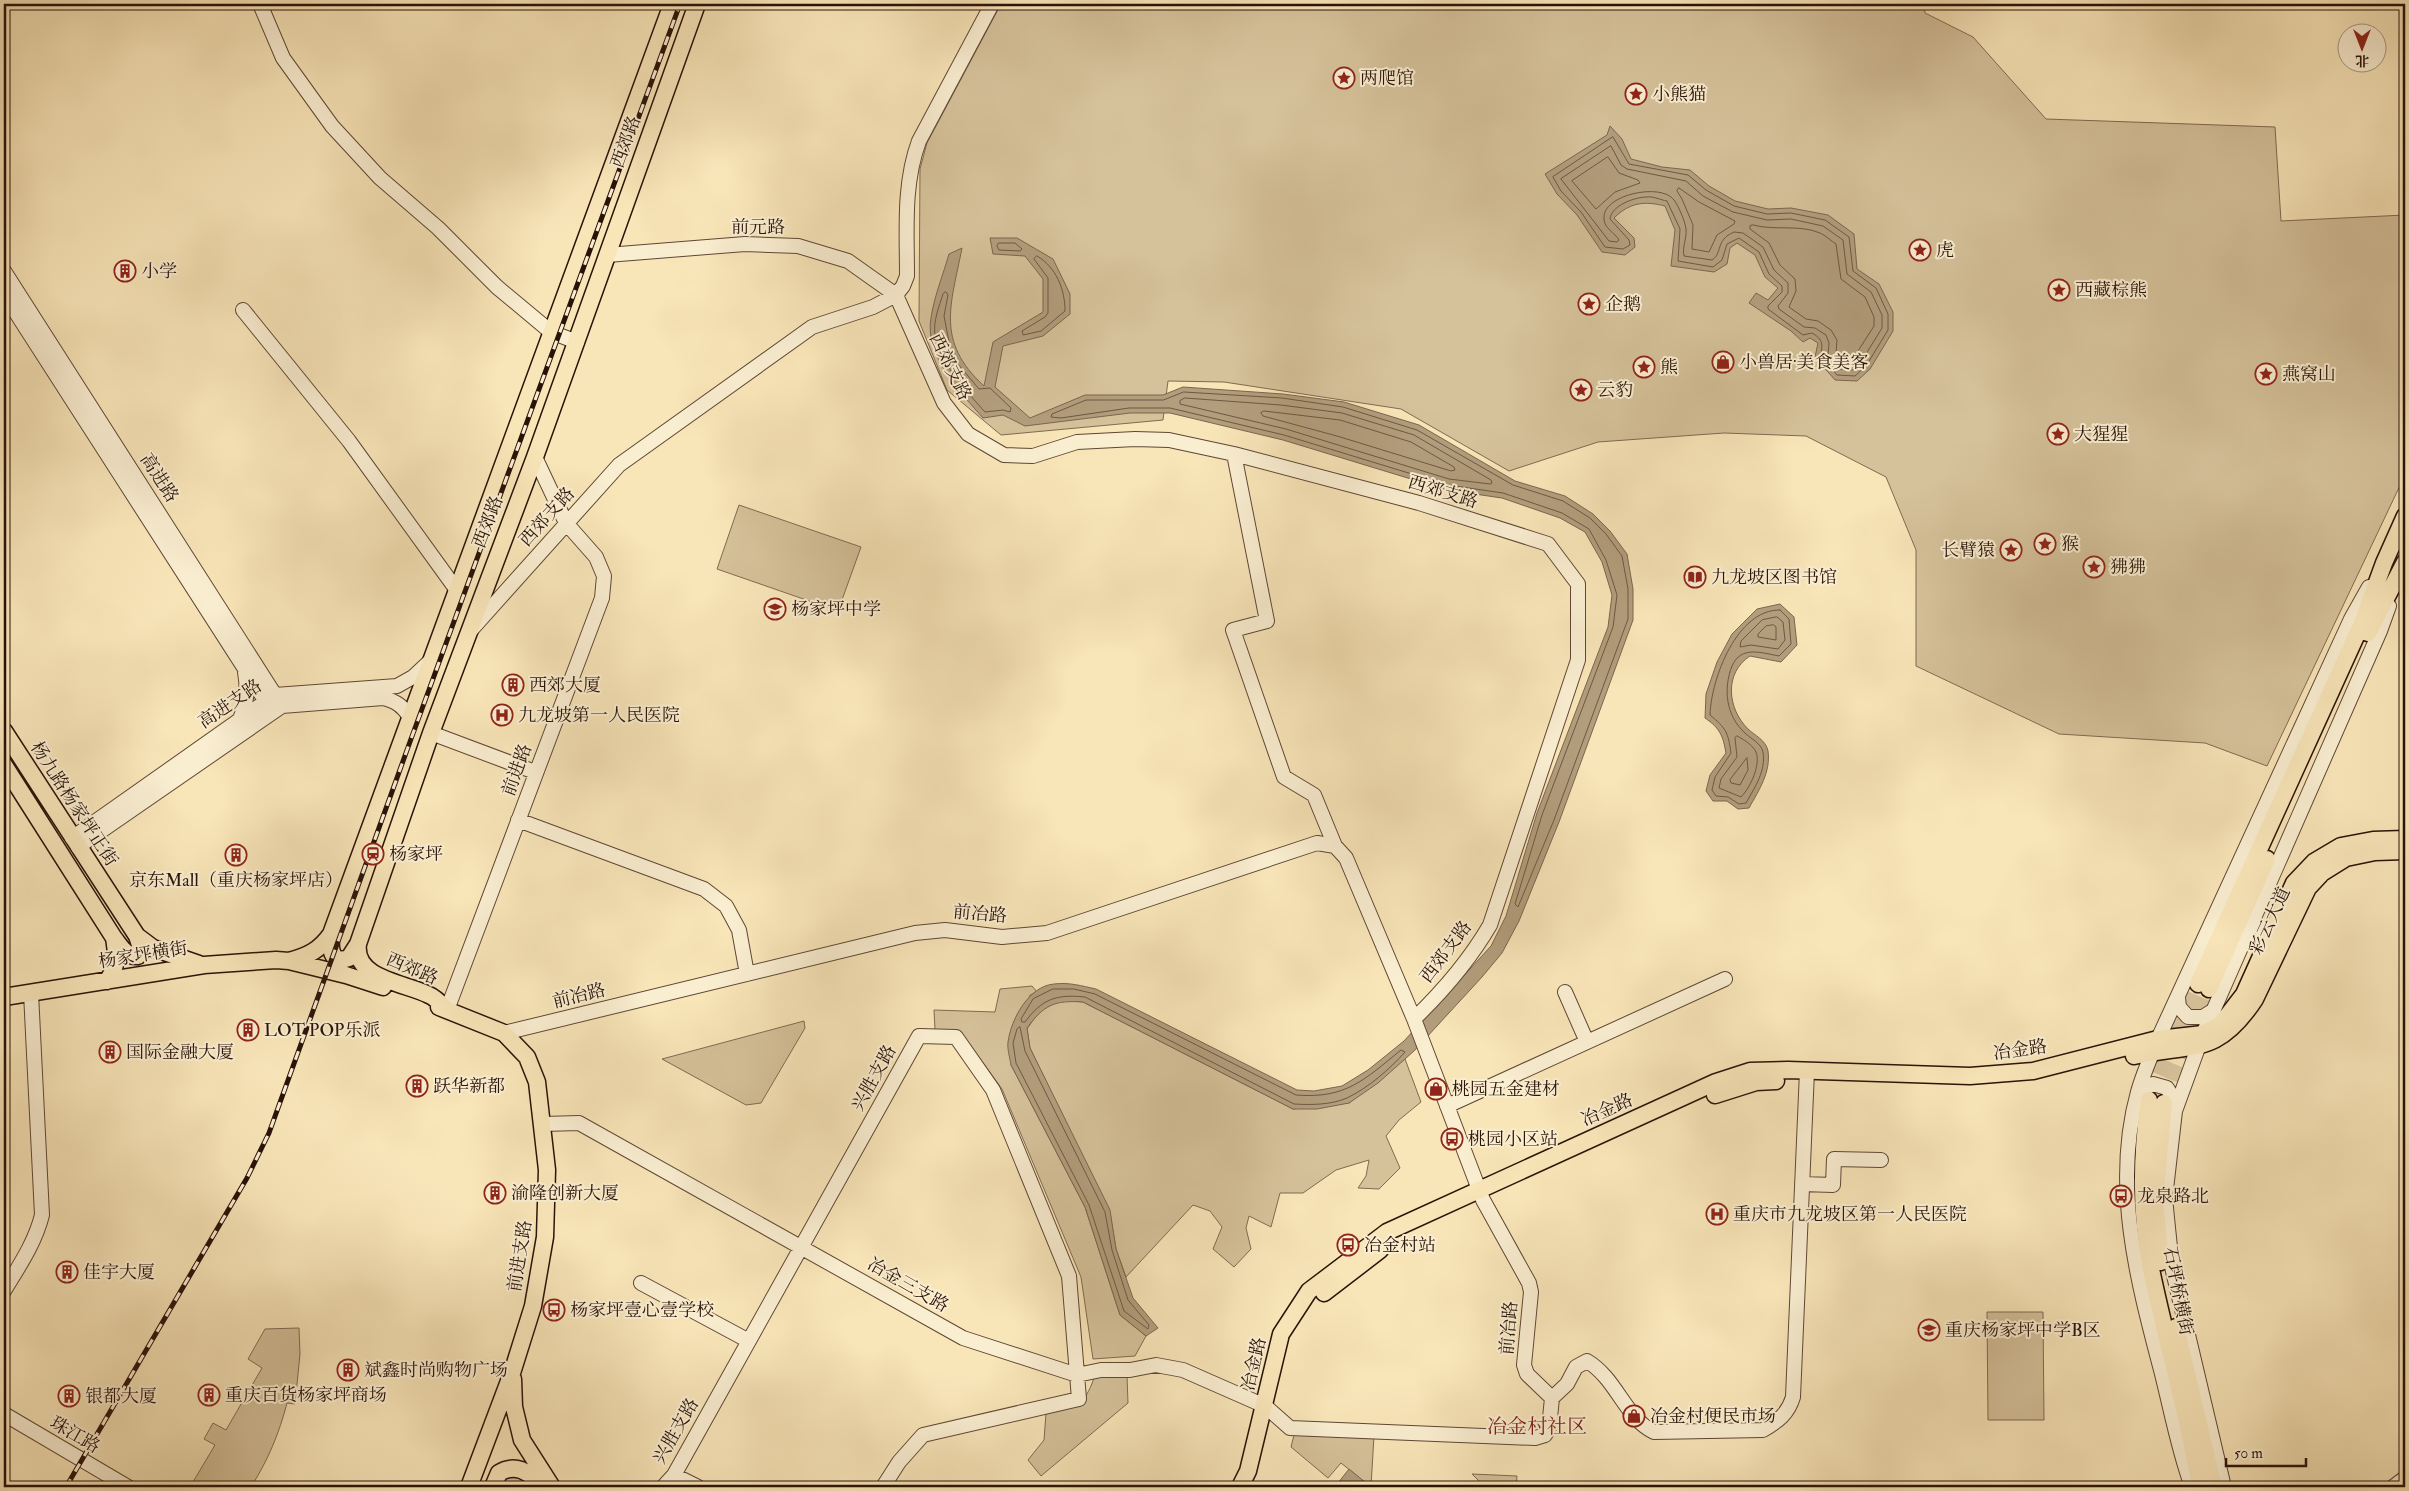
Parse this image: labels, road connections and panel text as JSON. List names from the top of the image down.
{
  "streets": {
    "main road": [
      "西郊路",
      "杨九路杨家坪正街",
      "彩云大道",
      "杨家坪横街",
      "冶金路",
      "前进支路",
      "石坪桥横街"
    ],
    "street": [
      "前元路",
      "西郊支路",
      "高进路",
      "高进支路",
      "前进路",
      "前冶路",
      "兴胜支路",
      "冶金三支路",
      "珠江路"
    ]
  },
  "crossings": [
    ["西郊路", "前元路"],
    ["西郊路", "西郊支路"],
    ["西郊路", "高进支路"],
    ["西郊路", "前进路"],
    ["西郊路", "杨家坪横街"],
    ["西郊路", "前进支路"],
    ["前元路", "西郊支路"],
    ["西郊支路", "前进路"],
    ["西郊支路", "前冶路"],
    ["高进路", "高进支路"],
    ["高进支路", "杨九路杨家坪正街"],
    ["前进路", "前进支路"],
    ["杨九路杨家坪正街", "杨家坪横街"],
    ["前冶路", "冶金路"],
    ["前冶路", "前进支路"],
    ["彩云大道", "冶金路"],
    ["杨家坪横街", "前进支路"],
    ["冶金路", "冶金三支路"],
    ["兴胜支路", "冶金三支路"],
    ["前进支路", "冶金三支路"]
  ],
  "districts": ["冶金村社区"],
  "places": {
    "place": [
      "两爬馆",
      "小熊猫",
      "虎",
      "西藏棕熊",
      "企鹅",
      "熊",
      "燕窝山",
      "云豹",
      "大猩猩",
      "猴",
      "长臂猿",
      "狒狒"
    ],
    "building": [
      "小学",
      "西郊大厦",
      "京东Mall（重庆杨家坪店）",
      "LOT POP乐派",
      "国际金融大厦",
      "跃华新都",
      "渝隆创新大厦",
      "佳宇大厦",
      "斌鑫时尚购物广场",
      "重庆百货杨家坪商场",
      "银都大厦"
    ],
    "shop": ["小兽居·美食美客", "桃园五金建材", "冶金村便民市场"],
    "library": ["九龙坡区图书馆"],
    "school or university": ["杨家坪中学", "重庆杨家坪中学B区"],
    "hospital": ["九龙坡第一人民医院", "重庆市九龙坡区第一人民医院"],
    "station": ["杨家坪"],
    "bus stop": [
      "桃园小区站",
      "龙泉路北",
      "冶金村站",
      "杨家坪壹心壹学校"
    ]
  },
  "scale_bar": "50 m",
  "north": "bottom"
}
